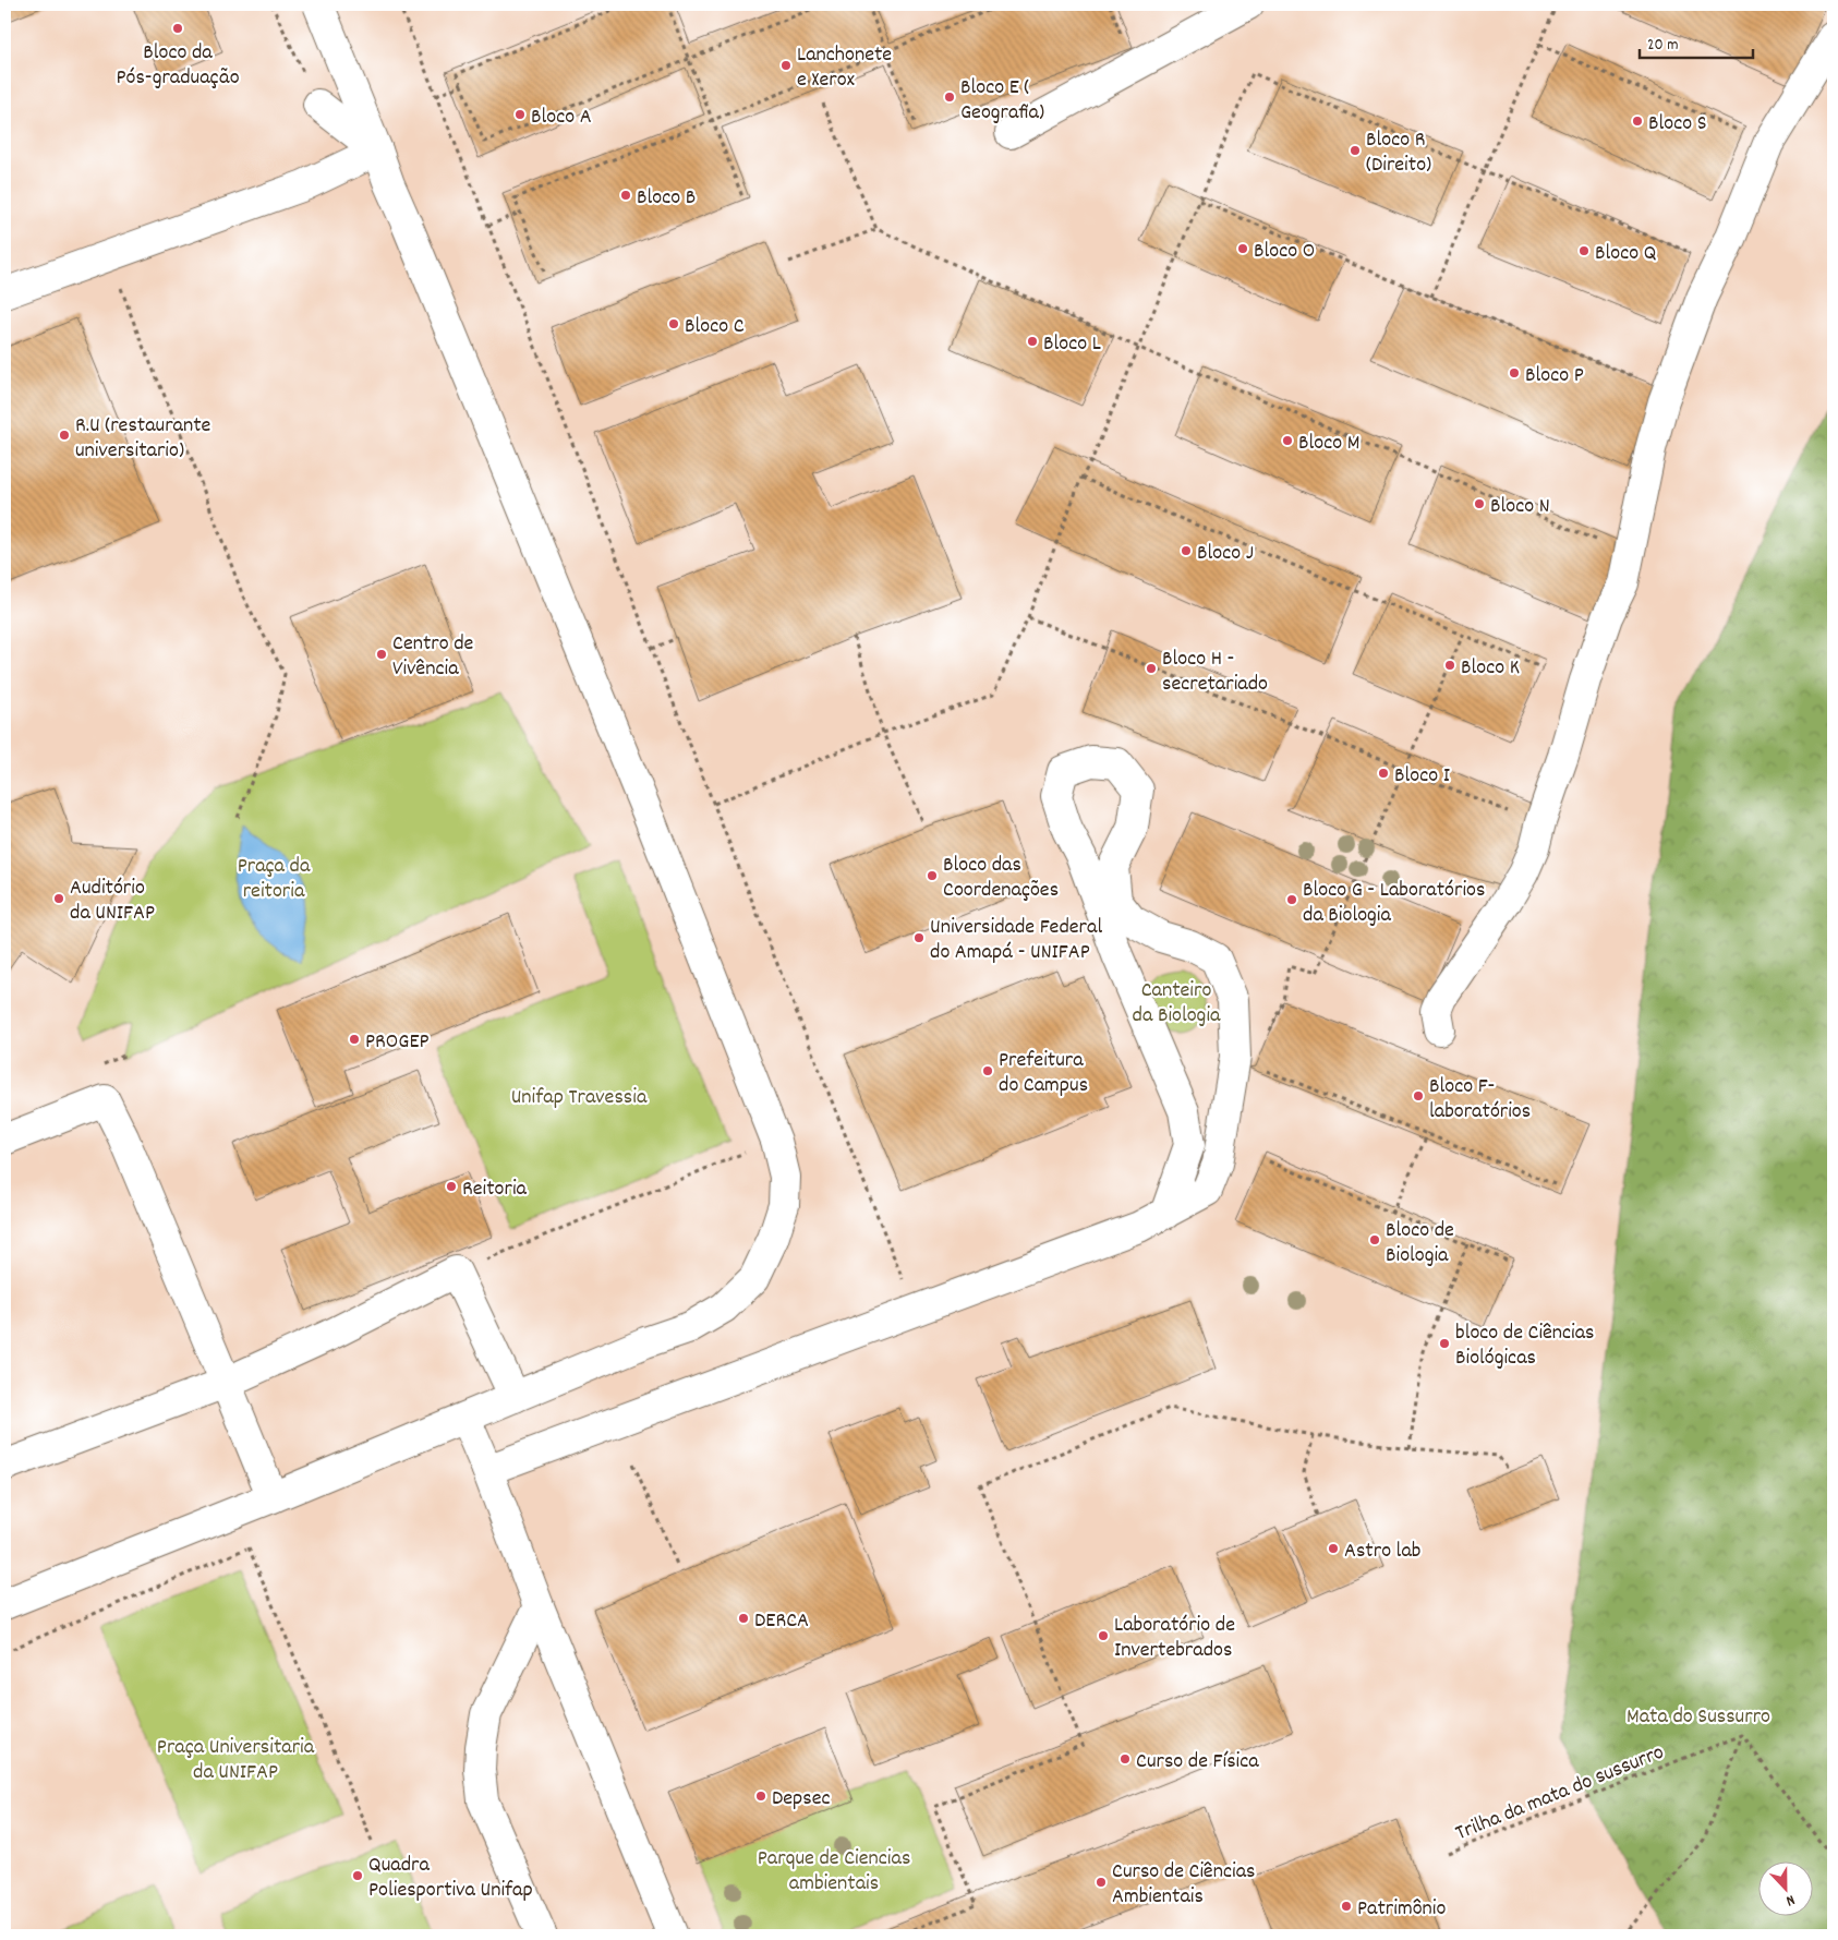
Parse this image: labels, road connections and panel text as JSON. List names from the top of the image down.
{
  "streets": {
    "path": ["Trilha da mata do sussurro"]
  },
  "parks": [
    "Praça da reitoria",
    "Canteiro da Biologia",
    "Unifap Travessia",
    "Mata do Sussurro",
    "Praça Universitaria da UNIFAP",
    "Parque de Ciencias ambientais"
  ],
  "places": [
    "Bloco da Pós-graduação",
    "Lanchonete e Xerox",
    "Bloco E ( Geografia)",
    "Bloco A",
    "Bloco S",
    "Bloco R (Direito)",
    "Bloco B",
    "Bloco O",
    "Bloco Q",
    "Bloco C",
    "Bloco L",
    "Bloco P",
    "R.U (restaurante universitario)",
    "Bloco M",
    "Bloco N",
    "Bloco J",
    "Centro de Vivência",
    "Bloco K",
    "Bloco H - secretariado",
    "Bloco I",
    "Bloco das Coordenações",
    "Auditório da UNIFAP",
    "Bloco G - Laboratórios da Biologia",
    "Universidade Federal do Amapá - UNIFAP",
    "PROGEP",
    "Prefeitura do Campus",
    "Bloco F- laboratórios",
    "Reitoria",
    "Bloco de Biologia",
    "bloco de Ciências Biológicas",
    "Astro lab",
    "DERCA",
    "Laboratório de Invertebrados",
    "Curso de Física",
    "Depsec",
    "Quadra Poliesportiva Unifap",
    "Curso de Ciências Ambientais",
    "Patrimônio"
  ],
  "scale_bar": "20 m",
  "north": "bottom"
}
